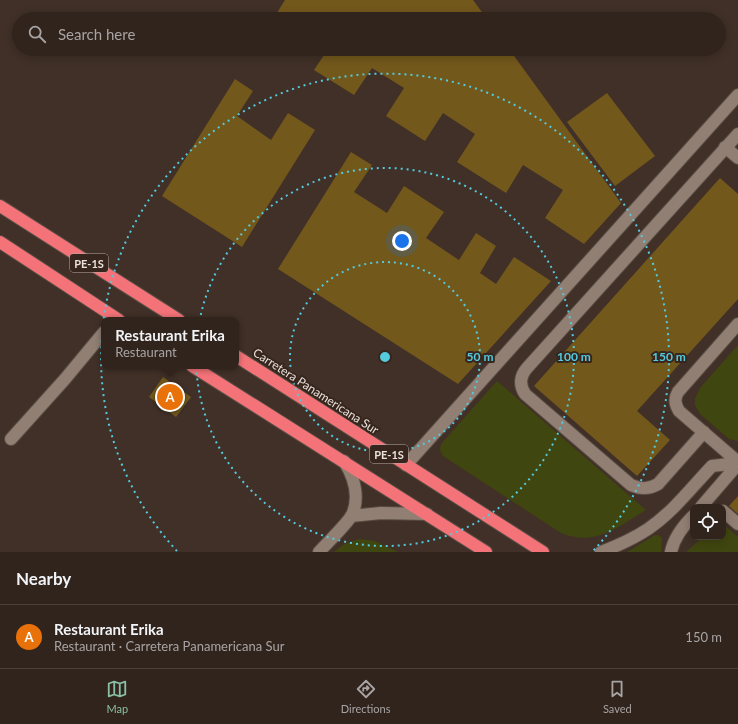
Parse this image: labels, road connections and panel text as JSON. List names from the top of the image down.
{
  "streets": {
    "highway": ["PE-1S", "Carretera Panamericana Sur"]
  },
  "page": {
    "search": "Search here",
    "popup": ["Restaurant Erika", "Restaurant"],
    "pins": "A",
    "heading": "Nearby",
    "list": [
      {
        "mark": "A",
        "name": "Restaurant Erika",
        "note": "Restaurant · Carretera Panamericana Sur",
        "value": "150 m"
      }
    ],
    "nav": ["Map", "Directions", "Saved"]
  },
  "rings": ["50 m", "100 m", "150 m"]
}
